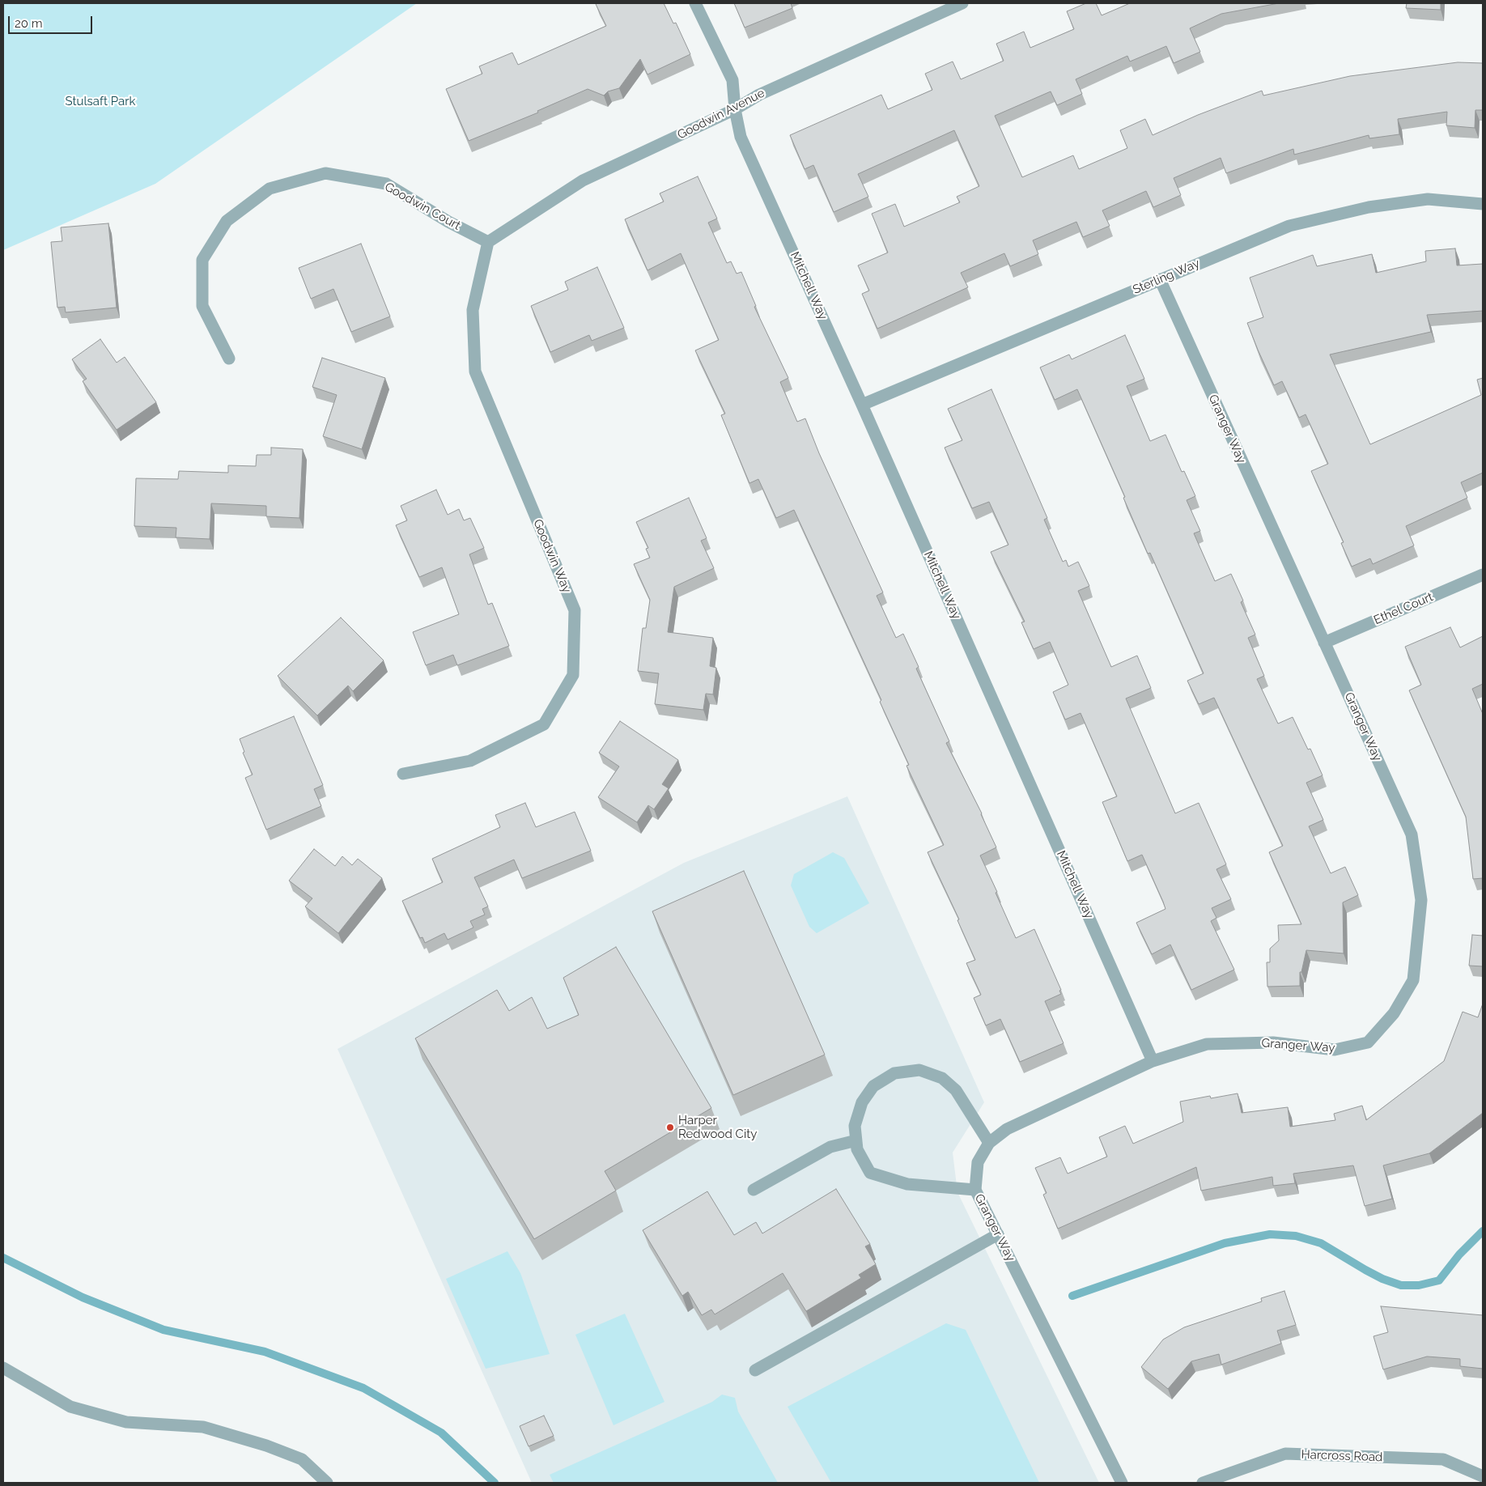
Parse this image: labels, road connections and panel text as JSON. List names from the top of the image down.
{
  "streets": {
    "street": [
      "Goodwin Avenue",
      "Goodwin Court",
      "Sterling Way",
      "Mitchell Way",
      "Granger Way",
      "Goodwin Way",
      "Ethel Court",
      "Harcross Road"
    ]
  },
  "crossings": [
    ["Goodwin Avenue", "Goodwin Court"],
    ["Goodwin Avenue", "Mitchell Way"],
    ["Goodwin Avenue", "Goodwin Way"],
    ["Goodwin Court", "Goodwin Way"],
    ["Sterling Way", "Mitchell Way"],
    ["Sterling Way", "Granger Way"],
    ["Mitchell Way", "Granger Way"],
    ["Granger Way", "Ethel Court"]
  ],
  "parks": ["Stulsaft Park"],
  "places": ["Harper Redwood City"],
  "scale_bar": "20 m"
}
